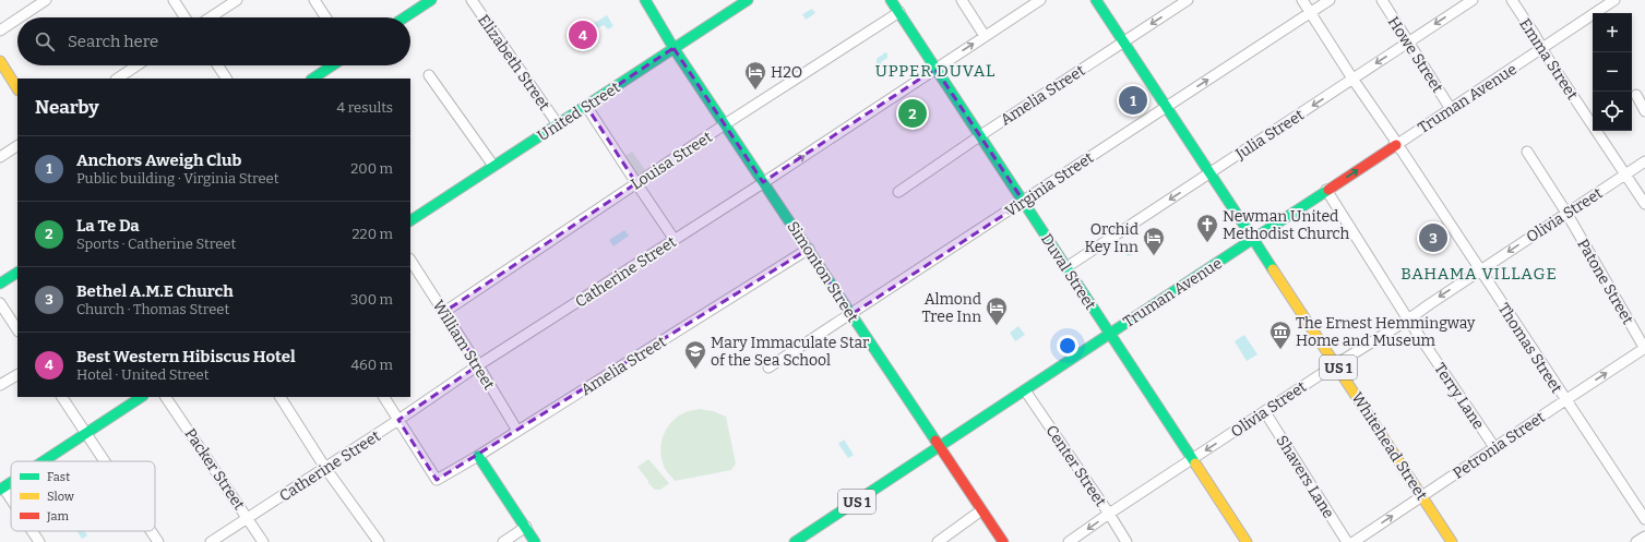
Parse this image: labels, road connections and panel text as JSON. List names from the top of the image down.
{
  "streets": {
    "street": [
      "Howe Street",
      "Emma Street",
      "Elizabeth Street",
      "Amelia Street",
      "Truman Avenue",
      "United Street",
      "Julia Street",
      "Louisa Street",
      "Virginia Street",
      "Olivia Street",
      "Catherine Street",
      "Simonton Street",
      "Duval Street",
      "Patone Street",
      "William Street",
      "Thomas Street",
      "US 1",
      "Terry Lane",
      "Petronia Street",
      "Whitehead Street",
      "Center Street",
      "Packer Street",
      "Shavers Lane"
    ]
  },
  "crossings": [
    ["Howe Street", "Truman Avenue"],
    ["Howe Street", "Julia Street"],
    ["Emma Street", "Truman Avenue"],
    ["Emma Street", "Olivia Street"],
    ["Elizabeth Street", "United Street"],
    ["Amelia Street", "Catherine Street"],
    ["Amelia Street", "Simonton Street"],
    ["Amelia Street", "Duval Street"],
    ["Amelia Street", "William Street"],
    ["Amelia Street", "Whitehead Street"],
    ["Truman Avenue", "Simonton Street"],
    ["Truman Avenue", "Duval Street"],
    ["Truman Avenue", "Thomas Street"],
    ["Truman Avenue", "Terry Lane"],
    ["Truman Avenue", "Whitehead Street"],
    ["Truman Avenue", "Center Street"],
    ["United Street", "Simonton Street"],
    ["Julia Street", "Duval Street"],
    ["Julia Street", "Thomas Street"],
    ["Julia Street", "Whitehead Street"],
    ["Louisa Street", "Simonton Street"],
    ["Louisa Street", "Duval Street"],
    ["Louisa Street", "William Street"],
    ["Virginia Street", "Simonton Street"],
    ["Virginia Street", "Duval Street"],
    ["Virginia Street", "Thomas Street"],
    ["Virginia Street", "Whitehead Street"],
    ["Olivia Street", "Duval Street"],
    ["Olivia Street", "Patone Street"],
    ["Olivia Street", "Thomas Street"],
    ["Olivia Street", "Terry Lane"],
    ["Olivia Street", "Whitehead Street"],
    ["Olivia Street", "Center Street"],
    ["Olivia Street", "Shavers Lane"],
    ["Catherine Street", "Simonton Street"],
    ["Catherine Street", "Duval Street"],
    ["Catherine Street", "William Street"],
    ["Catherine Street", "Packer Street"],
    ["Patone Street", "Petronia Street"],
    ["Thomas Street", "Petronia Street"],
    ["Terry Lane", "Petronia Street"],
    ["Petronia Street", "Whitehead Street"]
  ],
  "one_way": ["Julia Street", "Olivia Street", "Petronia Street"],
  "districts": ["UPPER DUVAL", "BAHAMA VILLAGE"],
  "places": {
    "hotel": ["H2O", "Orchid Key Inn", "Almond Tree Inn"],
    "church": ["Newman United Methodist Church"],
    "museum": ["The Ernest Hemmingway Home and Museum"],
    "school or university": ["Mary Immaculate Star of the Sea School"]
  },
  "legend": ["Fast", "Slow", "Jam"],
  "page": {
    "map_buttons": ["+", "−"],
    "search": "Search here",
    "pins": [
      "4",
      "1",
      "2",
      "3"
    ],
    "heading": ["Nearby", "4 results"],
    "list": [
      {
        "mark": "1",
        "name": "Anchors Aweigh Club",
        "note": "Public building · Virginia Street",
        "value": "200 m"
      },
      {
        "mark": "2",
        "name": "La Te Da",
        "note": "Sports · Catherine Street",
        "value": "220 m"
      },
      {
        "mark": "3",
        "name": "Bethel A.M.E Church",
        "note": "Church · Thomas Street",
        "value": "300 m"
      },
      {
        "mark": "4",
        "name": "Best Western Hibiscus Hotel",
        "note": "Hotel · United Street",
        "value": "460 m"
      }
    ]
  }
}
